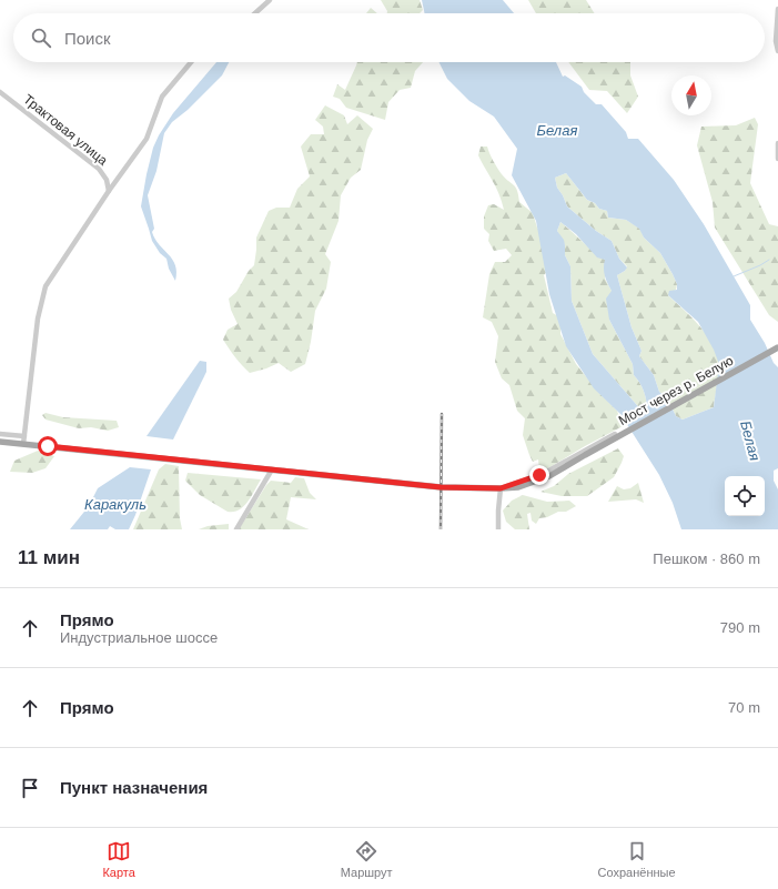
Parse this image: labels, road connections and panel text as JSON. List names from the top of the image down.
{
  "streets": {
    "main road": ["Мост через р. Белую"],
    "street": ["Трактовая улица"]
  },
  "water": ["Белая", "Каракуль"],
  "north": "top",
  "page": {
    "search": "Поиск",
    "heading": ["11 мин", "Пешком · 860 m"],
    "list": [
      ["Прямо", "Индустриальное шоссе", "790 m"],
      ["Прямо", "70 m"],
      "Пункт назначения"
    ],
    "nav": ["Карта", "Маршрут", "Сохранённые"]
  }
}
